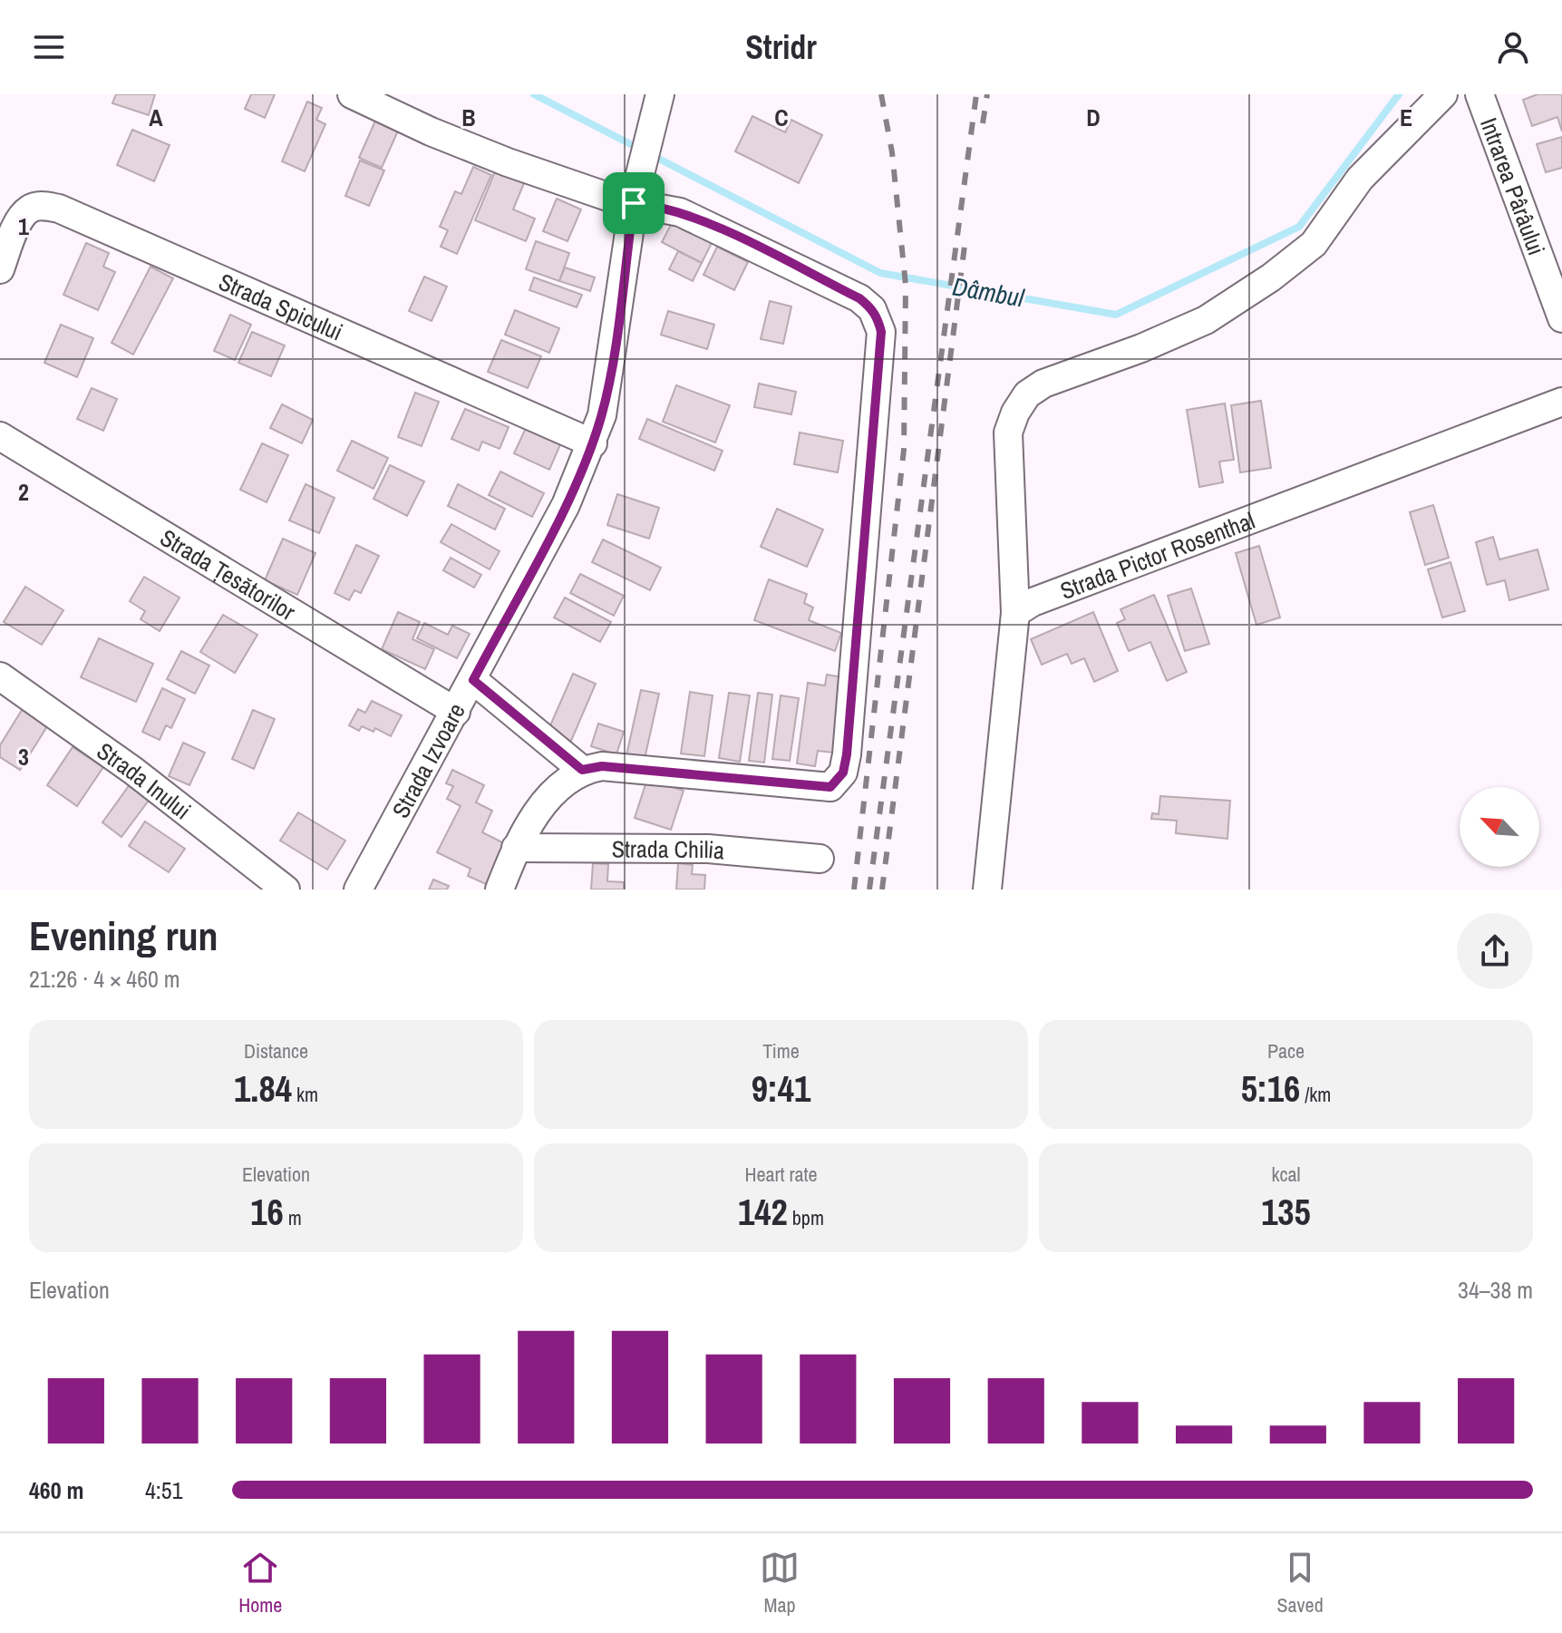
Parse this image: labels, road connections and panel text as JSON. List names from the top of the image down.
{
  "streets": {
    "street": [
      "Intrarea Pârâului",
      "Strada Spicului",
      "Strada Pictor Rosenthal",
      "Strada Țesătorilor",
      "Strada Izvoare",
      "Strada Inului",
      "Strada Chilia"
    ]
  },
  "crossings": [
    ["Strada Spicului", "Strada Izvoare"],
    ["Strada Țesătorilor", "Strada Izvoare"]
  ],
  "water": ["Dâmbul"],
  "north": "top left",
  "page": {
    "header": "Stridr",
    "heading": ["Evening run", "21:26 · 4 × 460 m"],
    "stats": [
      ["Distance", "1.84 km"],
      ["Time", "9:41"],
      ["Pace", "5:16 /km"],
      ["Elevation", "16 m"],
      ["Heart rate", "142 bpm"],
      ["kcal", "135"]
    ],
    "chart": ["Elevation", "34–38 m"],
    "list": [
      {
        "name": "460 m",
        "note": "4:51"
      }
    ],
    "tabs": ["Home", "Map", "Saved"]
  },
  "grid": {
    "columns": [
      "A",
      "B",
      "C",
      "D",
      "E"
    ],
    "rows": ["1", "2", "3"]
  }
}
